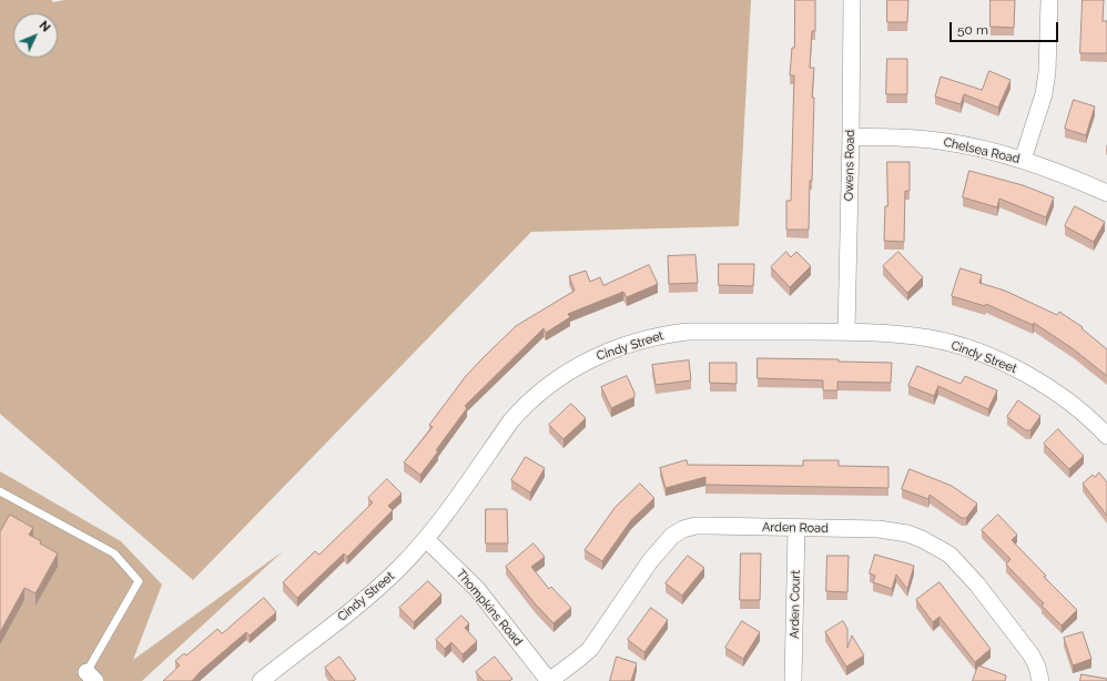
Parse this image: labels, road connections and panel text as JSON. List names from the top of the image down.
{
  "streets": {
    "street": [
      "Chelsea Road",
      "Owens Road",
      "Cindy Street",
      "Arden Road",
      "Arden Court",
      "Thompkins Road"
    ]
  },
  "crossings": [
    ["Chelsea Road", "Owens Road"],
    ["Owens Road", "Cindy Street"],
    ["Cindy Street", "Thompkins Road"],
    ["Arden Road", "Arden Court"],
    ["Arden Road", "Thompkins Road"]
  ],
  "scale_bar": "50 m",
  "north": "top right"
}
